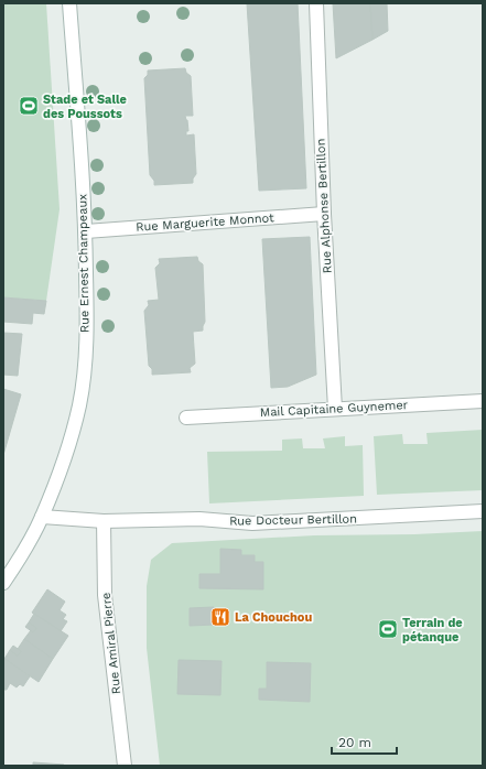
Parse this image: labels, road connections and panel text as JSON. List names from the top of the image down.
{
  "streets": {
    "street": [
      "Rue Alphonse Bertillon",
      "Rue Marguerite Monnot",
      "Rue Ernest Champeaux",
      "Mail Capitaine Guynemer",
      "Rue Docteur Bertillon",
      "Rue Amiral Pierre"
    ]
  },
  "crossings": [
    ["Rue Alphonse Bertillon", "Rue Marguerite Monnot"],
    ["Rue Alphonse Bertillon", "Mail Capitaine Guynemer"],
    ["Rue Marguerite Monnot", "Rue Ernest Champeaux"],
    ["Rue Ernest Champeaux", "Rue Docteur Bertillon"],
    ["Rue Docteur Bertillon", "Rue Amiral Pierre"]
  ],
  "places": {
    "sports": ["Stade et Salle des Poussots", "Terrain de pétanque"],
    "restaurant": ["La Chouchou"]
  },
  "scale_bar": "20 m"
}
